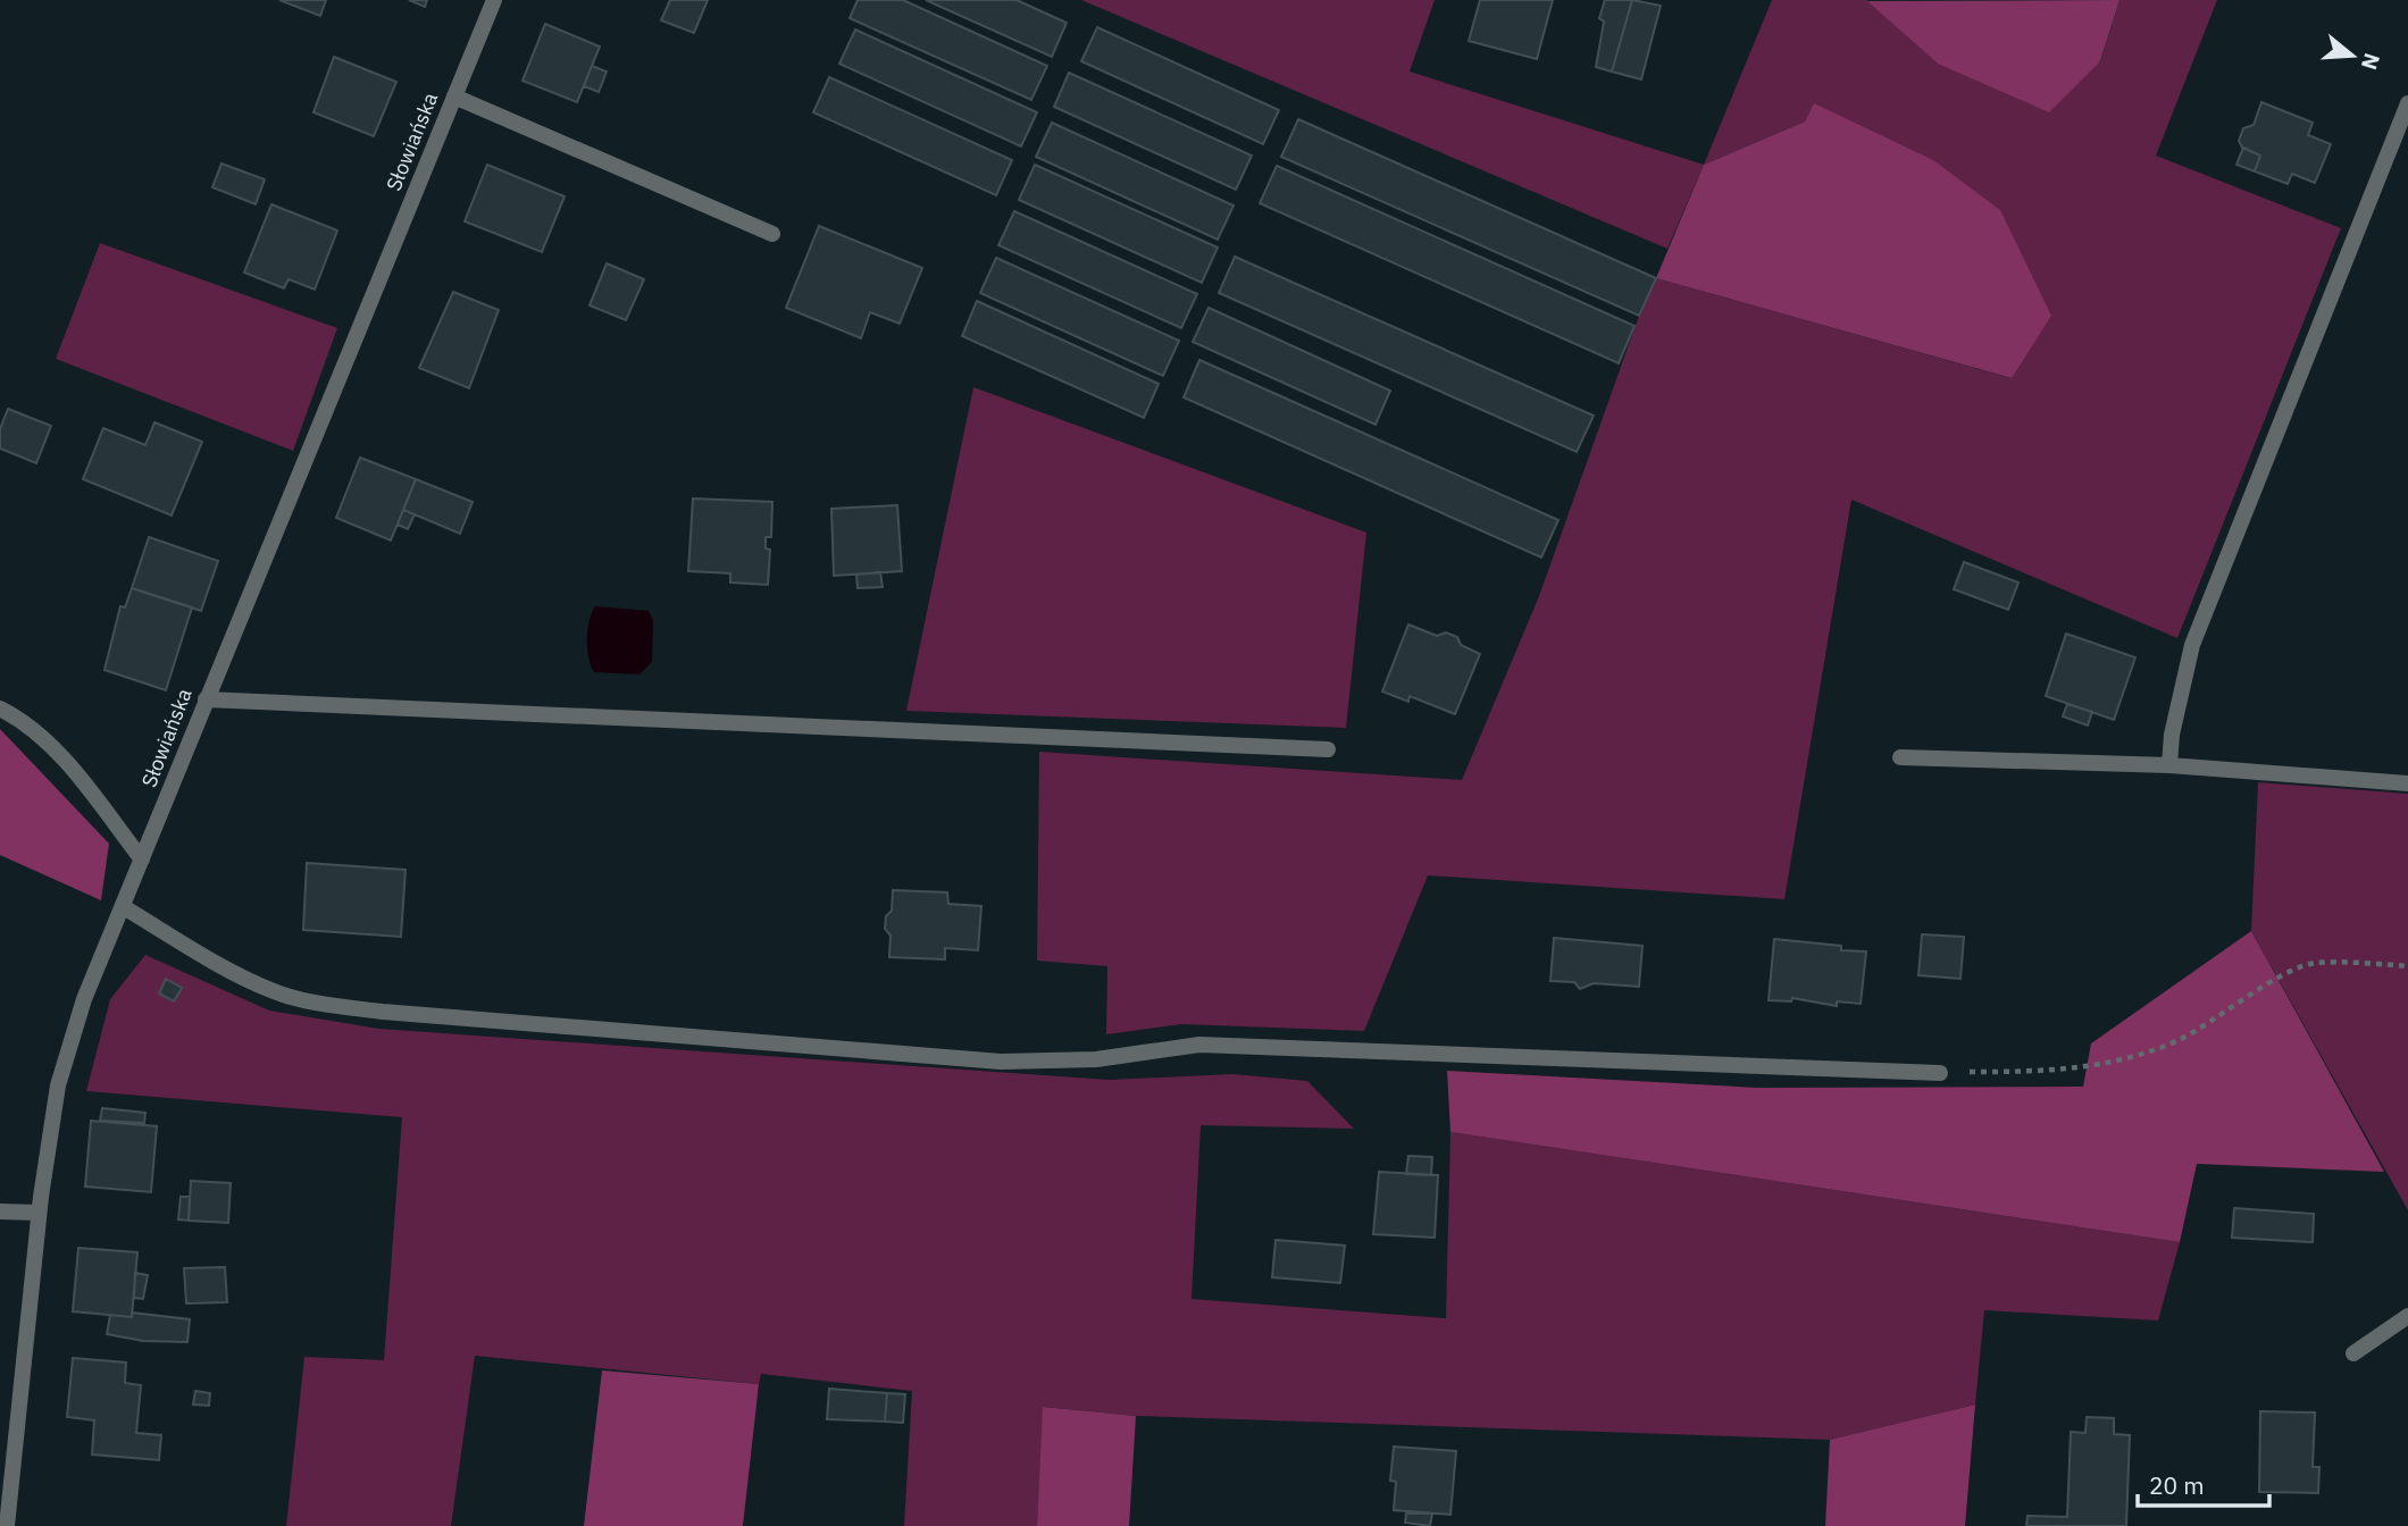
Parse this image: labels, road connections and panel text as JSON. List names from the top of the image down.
{
  "streets": {
    "street": ["Słowiańska"]
  },
  "scale_bar": "20 m",
  "north": "right"
}
